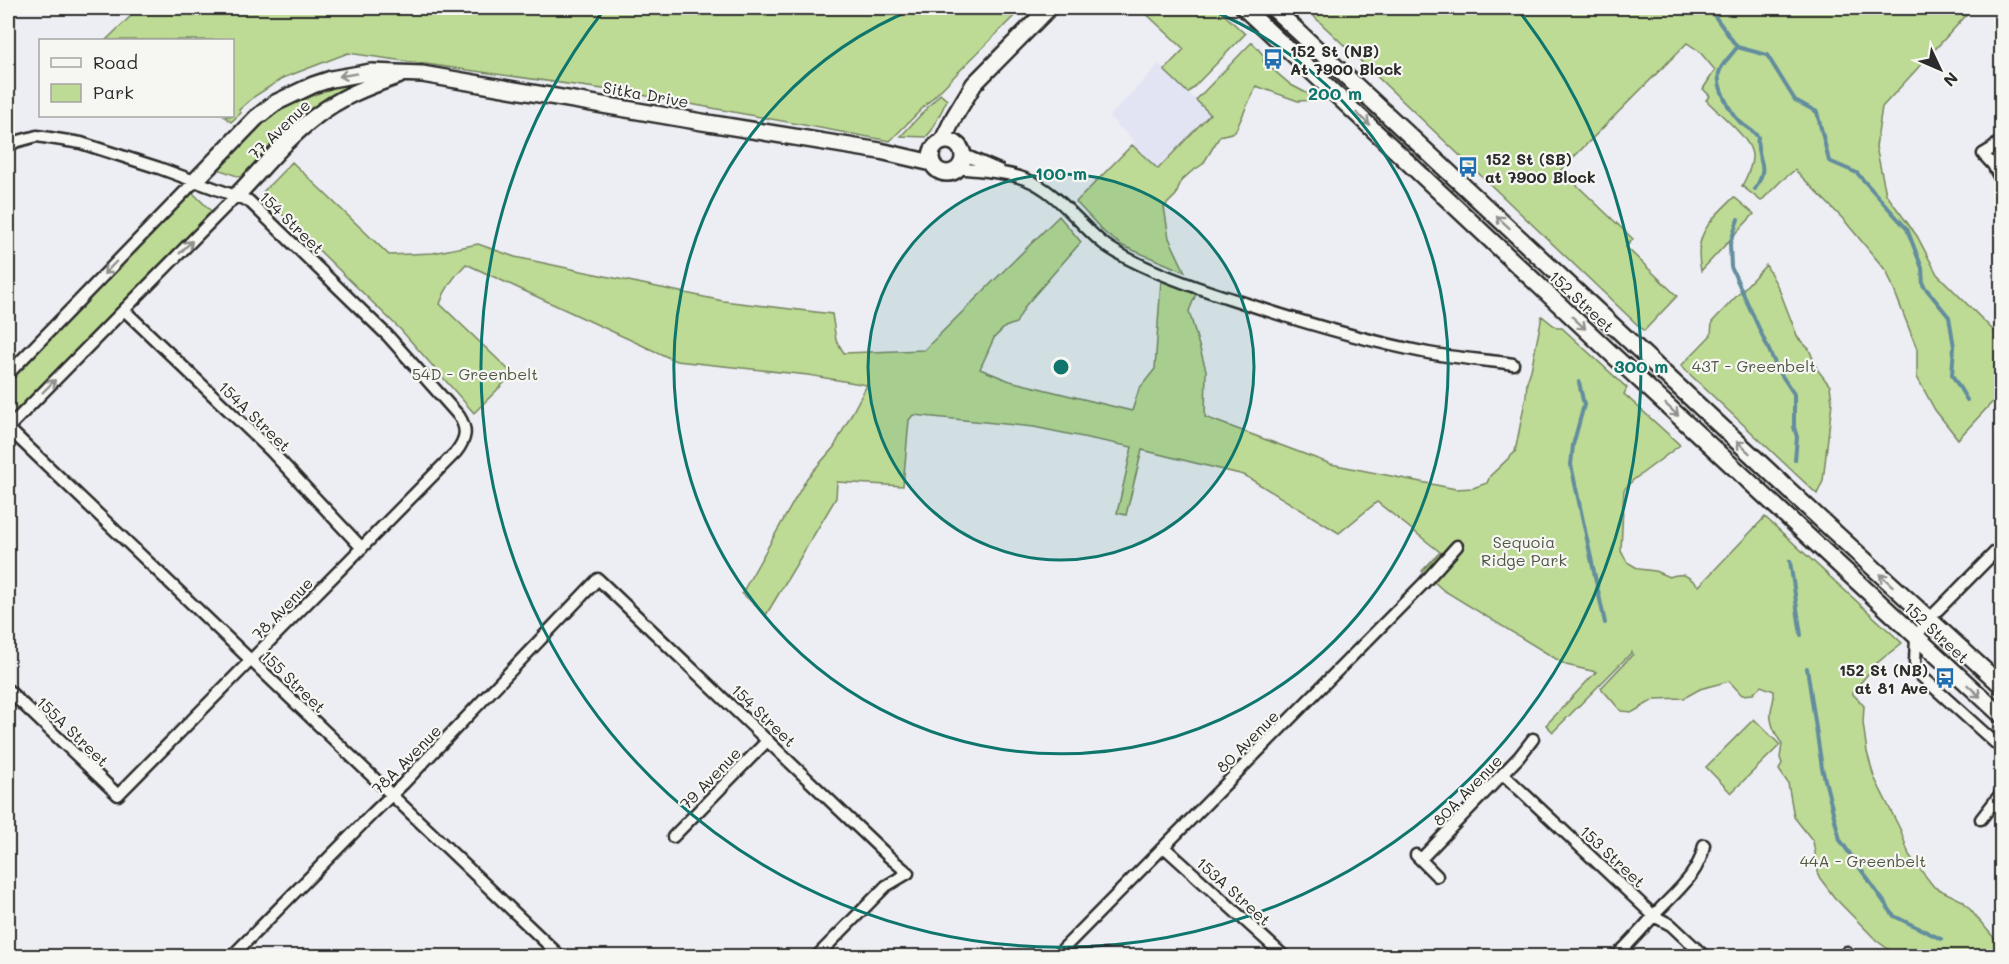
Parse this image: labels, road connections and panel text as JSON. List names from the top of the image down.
{
  "streets": {
    "main road": ["Sitka Drive", "77 Avenue", "152 Street"],
    "street": [
      "154 Street",
      "154A Street",
      "78 Avenue",
      "155 Street",
      "155A Street",
      "80 Avenue",
      "78A Avenue",
      "79 Avenue",
      "80A Avenue",
      "153 Street",
      "153A Street"
    ]
  },
  "crossings": [
    ["Sitka Drive", "77 Avenue"],
    ["77 Avenue", "154 Street"],
    ["77 Avenue", "154A Street"],
    ["77 Avenue", "155 Street"],
    ["154 Street", "78 Avenue"],
    ["154 Street", "78A Avenue"],
    ["154 Street", "79 Avenue"],
    ["154A Street", "78 Avenue"],
    ["78 Avenue", "155 Street"],
    ["78 Avenue", "155A Street"],
    ["155 Street", "78A Avenue"],
    ["80 Avenue", "153A Street"],
    ["80A Avenue", "153 Street"]
  ],
  "parks": [
    "43T - Greenbelt",
    "54D - Greenbelt",
    "Sequoia Ridge Park",
    "44A - Greenbelt"
  ],
  "places": {
    "bus stop": ["152 St (NB) At 7900 Block", "152 St (SB) at 7900 Block", "152 St (NB) at 81 Ave"]
  },
  "legend": ["Road", "Park"],
  "north": "bottom right",
  "rings": ["200 m", "100 m", "300 m"]
}
